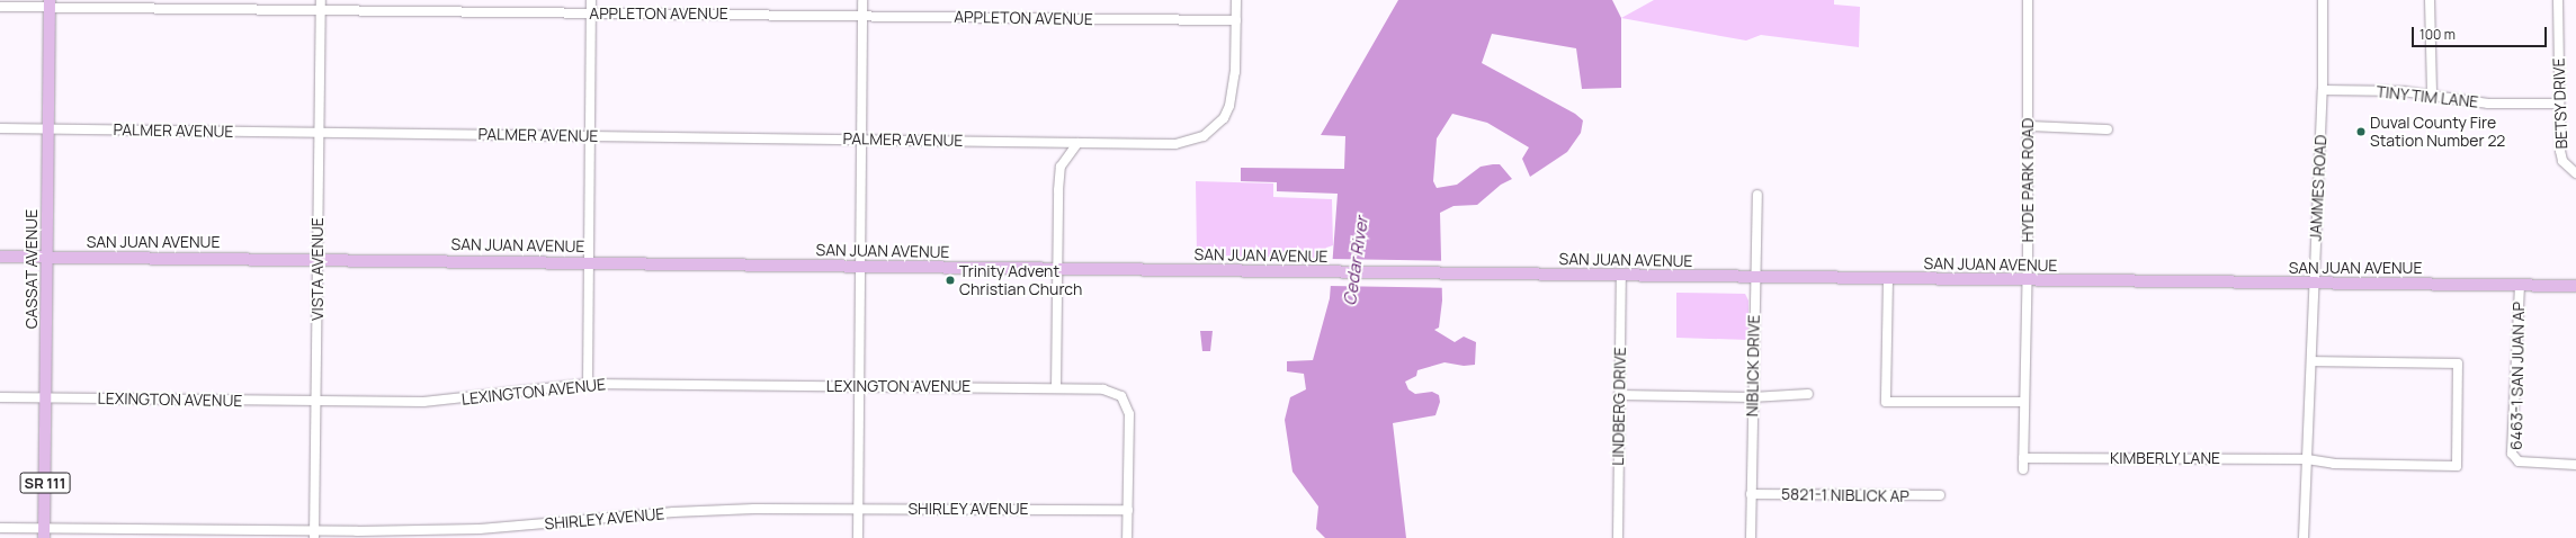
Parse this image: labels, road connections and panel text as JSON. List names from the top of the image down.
{
  "streets": {
    "main road": ["SAN JUAN AVENUE", "CASSAT AVENUE", "SR 111"],
    "street": [
      "APPLETON AVENUE",
      "TINY TIM LANE",
      "BETSY DRIVE",
      "PALMER AVENUE",
      "HYDE PARK ROAD",
      "JAMMES ROAD",
      "VISTA AVENUE",
      "NIBLICK DRIVE",
      "6463-1 SAN JUAN AP",
      "LEXINGTON AVENUE",
      "LINDBERG DRIVE",
      "KIMBERLY LANE",
      "5821-1 NIBLICK AP",
      "SHIRLEY AVENUE"
    ]
  },
  "crossings": [
    ["APPLETON AVENUE", "PALMER AVENUE"],
    ["APPLETON AVENUE", "CASSAT AVENUE"],
    ["APPLETON AVENUE", "VISTA AVENUE"],
    ["TINY TIM LANE", "BETSY DRIVE"],
    ["TINY TIM LANE", "JAMMES ROAD"],
    ["PALMER AVENUE", "CASSAT AVENUE"],
    ["PALMER AVENUE", "VISTA AVENUE"],
    ["HYDE PARK ROAD", "SAN JUAN AVENUE"],
    ["HYDE PARK ROAD", "KIMBERLY LANE"],
    ["JAMMES ROAD", "SAN JUAN AVENUE"],
    ["JAMMES ROAD", "KIMBERLY LANE"],
    ["SAN JUAN AVENUE", "CASSAT AVENUE"],
    ["SAN JUAN AVENUE", "VISTA AVENUE"],
    ["SAN JUAN AVENUE", "NIBLICK DRIVE"],
    ["SAN JUAN AVENUE", "6463-1 SAN JUAN AP"],
    ["SAN JUAN AVENUE", "LINDBERG DRIVE"],
    ["CASSAT AVENUE", "LEXINGTON AVENUE"],
    ["CASSAT AVENUE", "SHIRLEY AVENUE"],
    ["VISTA AVENUE", "LEXINGTON AVENUE"],
    ["VISTA AVENUE", "SHIRLEY AVENUE"],
    ["NIBLICK DRIVE", "5821-1 NIBLICK AP"],
    ["LEXINGTON AVENUE", "SHIRLEY AVENUE"]
  ],
  "water": ["Cedar River"],
  "places": ["Duval County Fire Station Number 22", "Trinity Advent Christian Church"],
  "scale_bar": "100 m"
}
